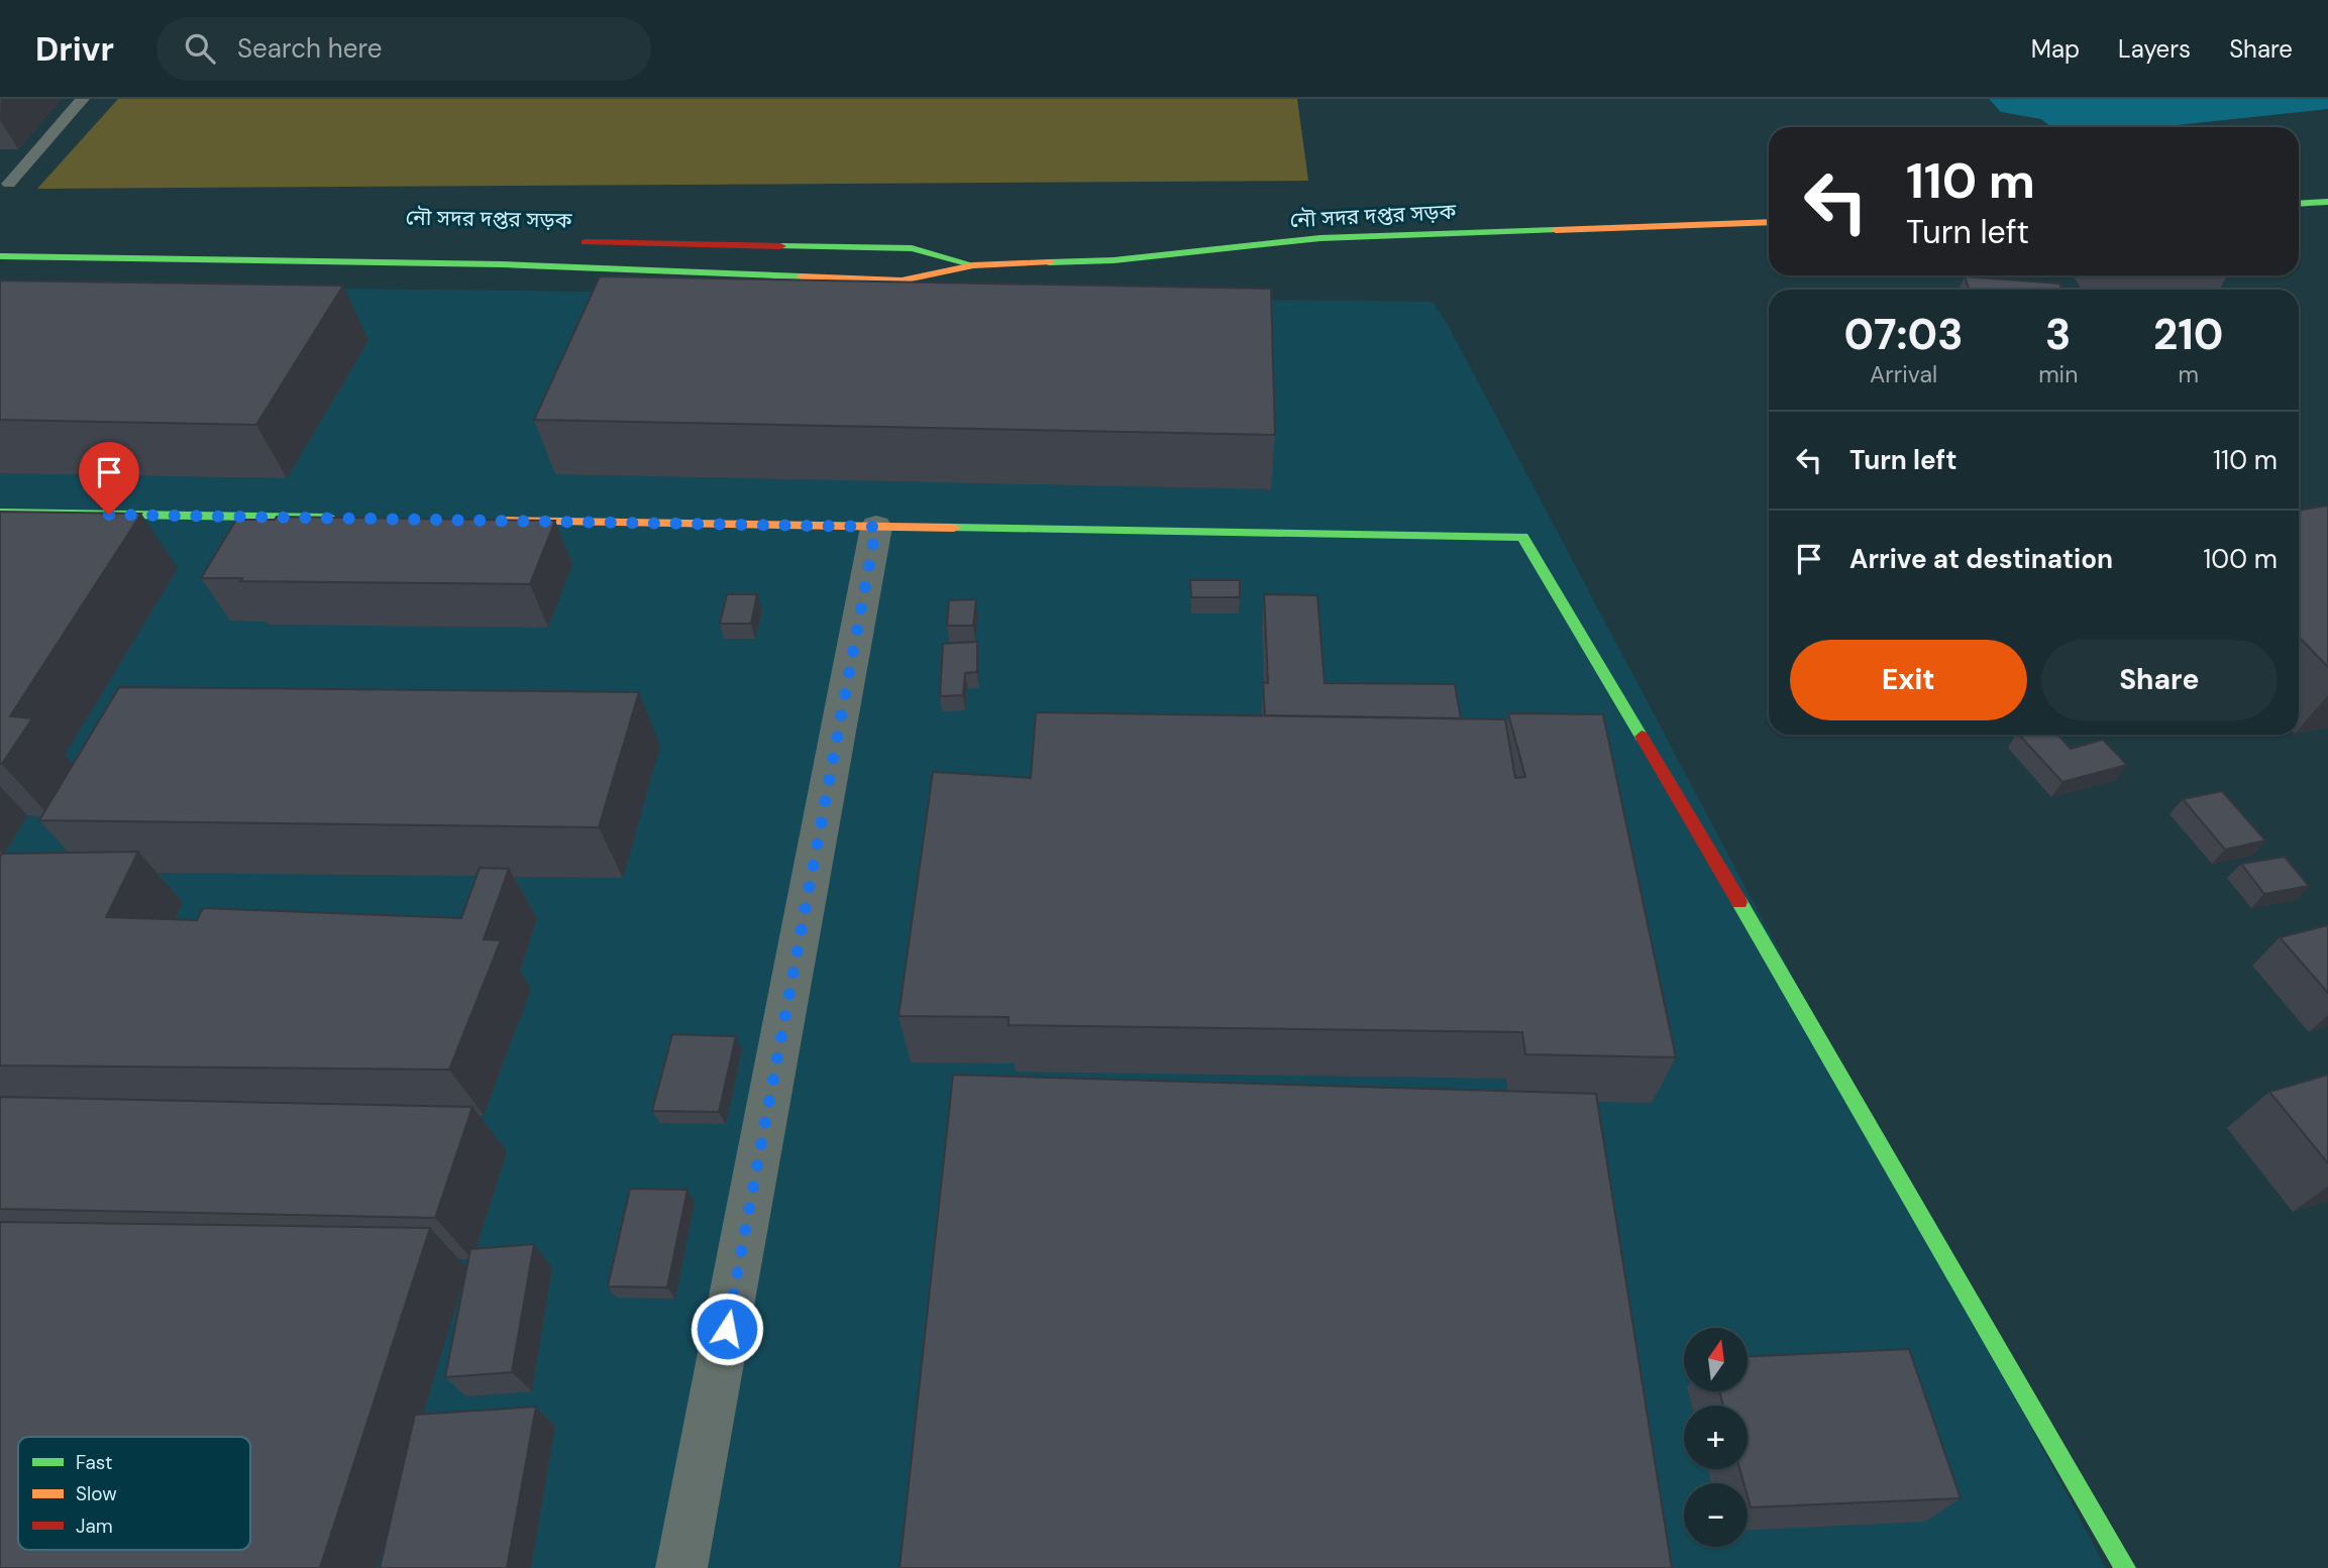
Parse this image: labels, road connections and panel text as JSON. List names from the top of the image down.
{
  "streets": {
    "main road": ["নৌ সদর দপ্তর সড়ক"]
  },
  "legend": ["Fast", "Slow", "Jam"],
  "north": "top",
  "page": {
    "header": "Drivr",
    "search": "Search here",
    "nav": ["Map", "Layers", "Share"],
    "turn": ["110 m", "Turn left"],
    "eta": [
      "07:03",
      "Arrival",
      "3",
      "min",
      "210",
      "m"
    ],
    "list": [
      {
        "name": "Turn left",
        "value": "110 m"
      },
      {
        "name": "Arrive at destination",
        "value": "100 m"
      }
    ],
    "buttons": ["Exit", "Share"],
    "map_buttons": ["+", "−"]
  }
}
